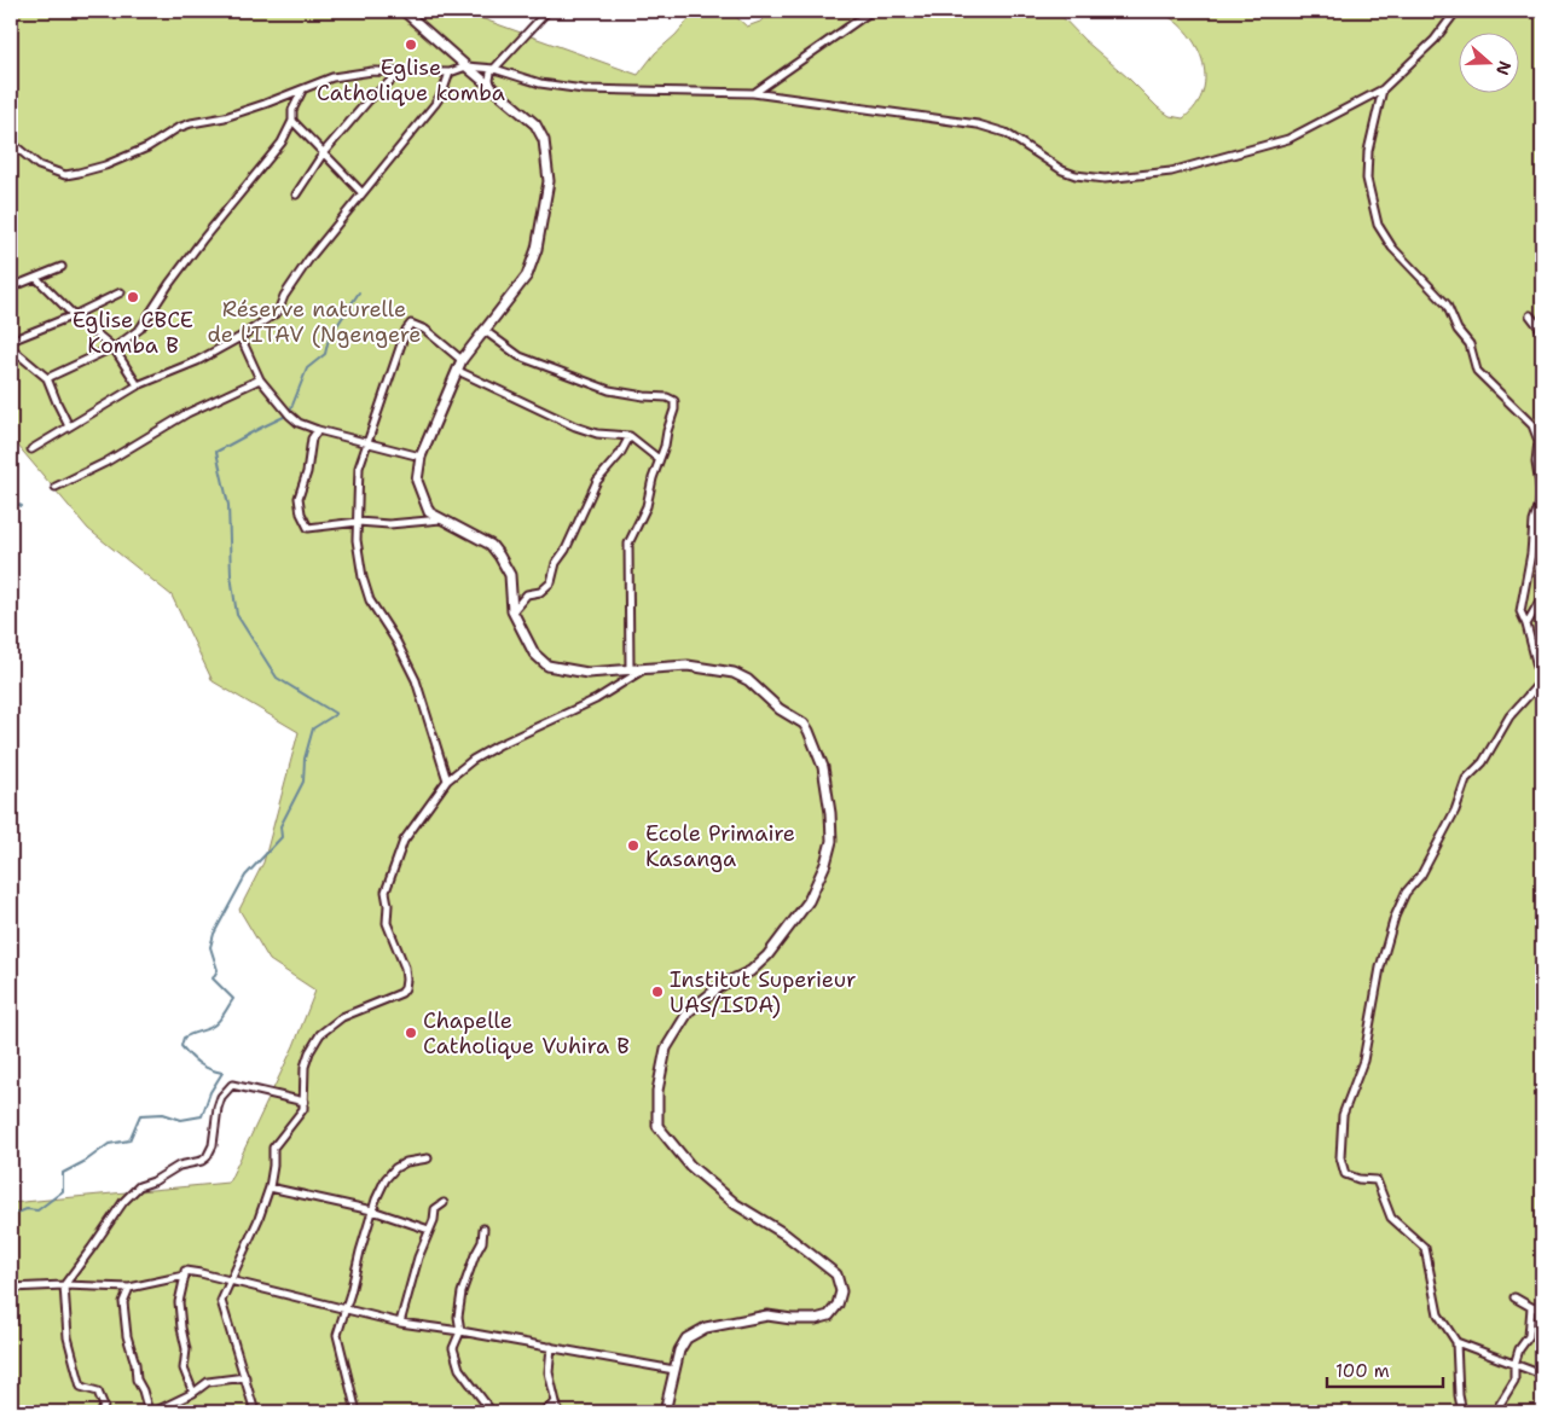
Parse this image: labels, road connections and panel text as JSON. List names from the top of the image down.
{
  "parks": ["Réserve naturelle de l'ITAV (Ngengere"],
  "places": [
    "Eglise Catholique komba",
    "Eglise CBCE Komba B",
    "Ecole Primaire Kasanga",
    "Institut Superieur UAS/ISDA)",
    "Chapelle Catholique Vuhira B"
  ],
  "scale_bar": "100 m",
  "north": "right"
}
